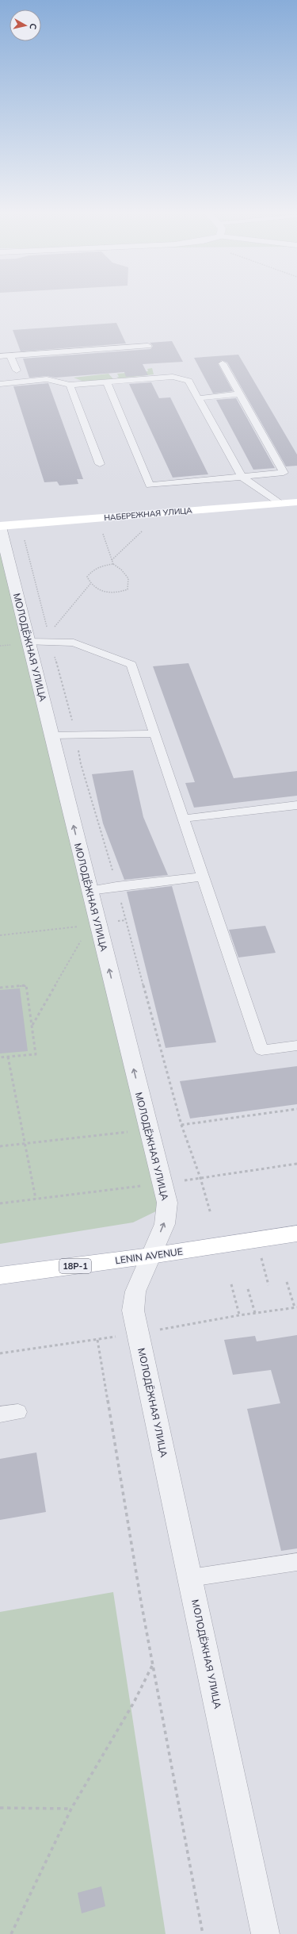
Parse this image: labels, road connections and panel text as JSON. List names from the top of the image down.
{
  "streets": {
    "street": [
      "НАБЕРЕЖНАЯ УЛИЦА",
      "МОЛОДЁЖНАЯ УЛИЦА",
      "LENIN AVENUE",
      "18Р-1"
    ]
  },
  "crossings": [
    ["НАБЕРЕЖНАЯ УЛИЦА", "МОЛОДЁЖНАЯ УЛИЦА"],
    ["МОЛОДЁЖНАЯ УЛИЦА", "LENIN AVENUE"]
  ],
  "one_way": ["МОЛОДЁЖНАЯ УЛИЦА"],
  "north": "right"
}
